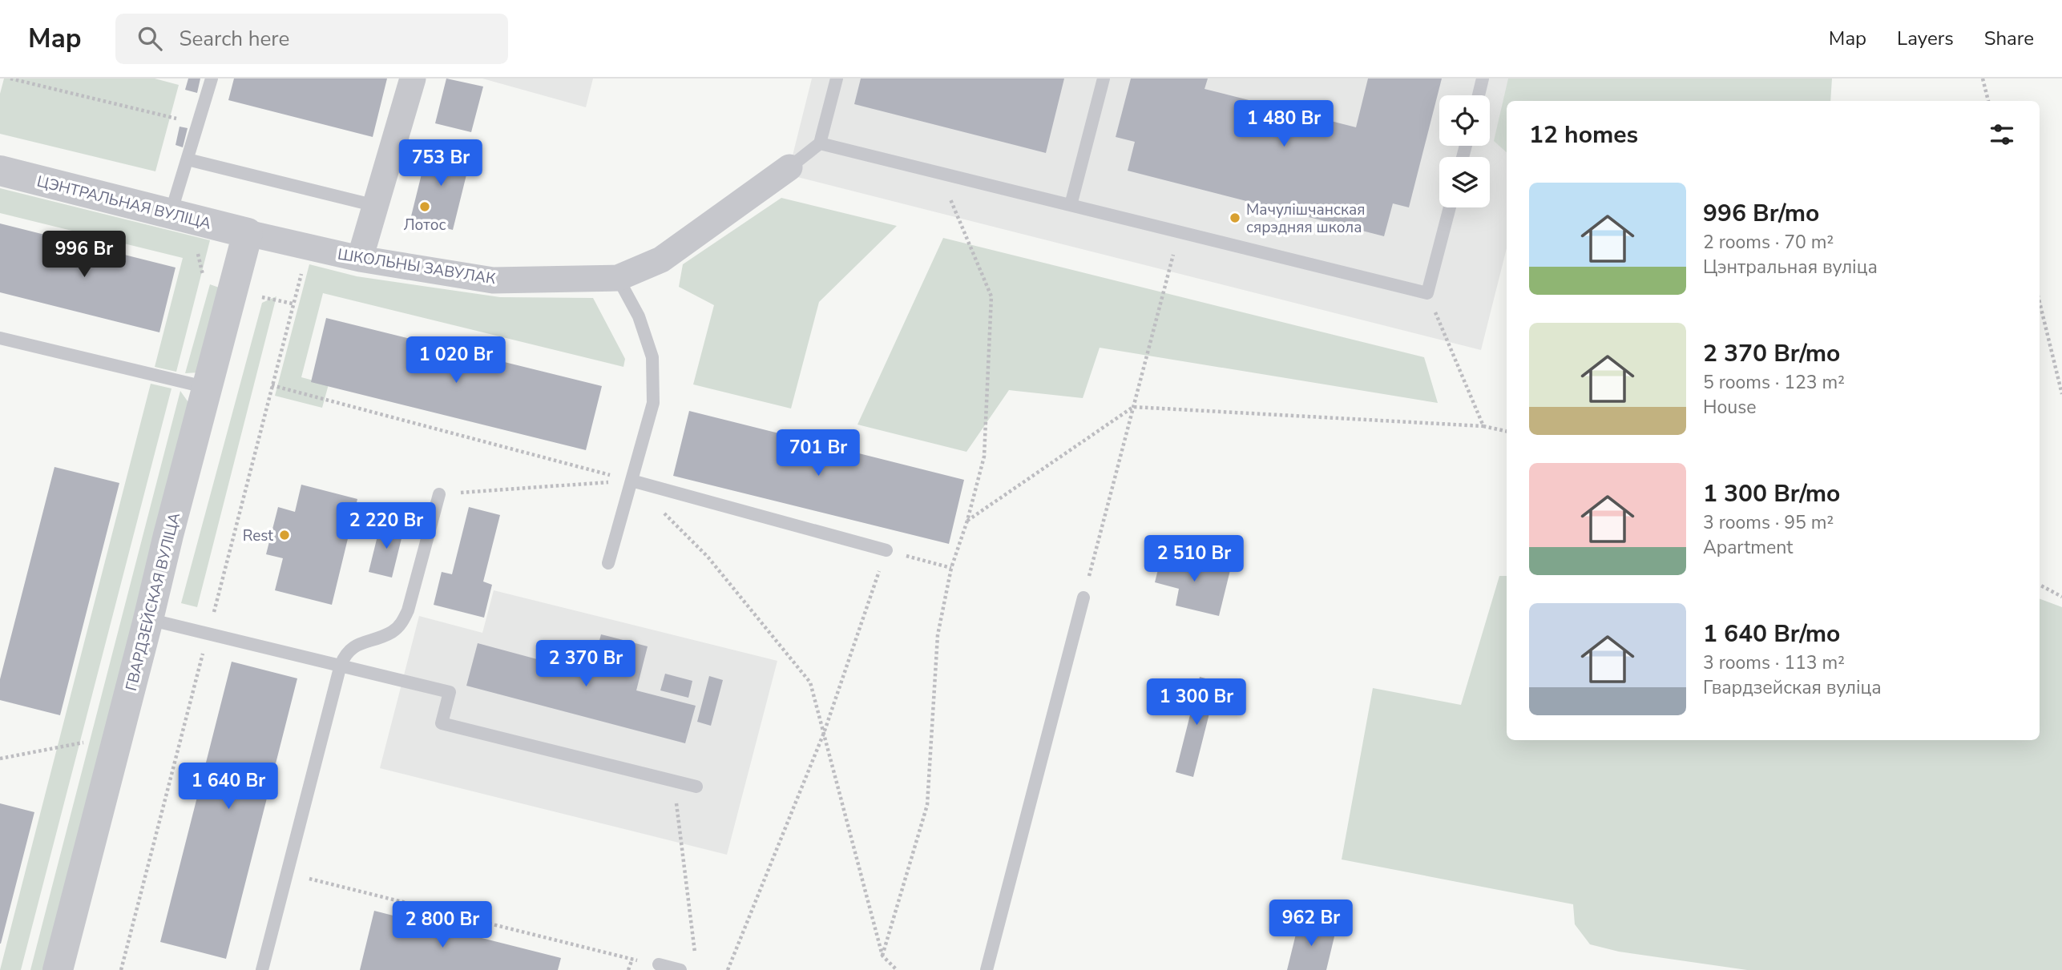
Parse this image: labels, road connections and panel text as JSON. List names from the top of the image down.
{
  "streets": {
    "street": ["ЦЭНТРАЛЬНАЯ ВУЛІЦА", "ШКОЛЬНЫ ЗАВУЛАК", "ГВАРДЗЕЙСКАЯ ВУЛІЦА"]
  },
  "crossings": [
    ["ЦЭНТРАЛЬНАЯ ВУЛІЦА", "ШКОЛЬНЫ ЗАВУЛАК"],
    ["ЦЭНТРАЛЬНАЯ ВУЛІЦА", "ГВАРДЗЕЙСКАЯ ВУЛІЦА"],
    ["ШКОЛЬНЫ ЗАВУЛАК", "ГВАРДЗЕЙСКАЯ ВУЛІЦА"]
  ],
  "places": ["Лотос", "Мачулішчанская сярэдняя школа", "Rest"],
  "page": {
    "header": "Map",
    "search": "Search here",
    "nav": ["Map", "Layers", "Share"],
    "price": [
      "1 480 Br",
      "753 Br",
      "996 Br",
      "1 020 Br",
      "701 Br",
      "2 220 Br",
      "2 510 Br",
      "2 370 Br",
      "1 300 Br",
      "1 640 Br",
      "962 Br",
      "2 800 Br"
    ],
    "heading": "12 homes",
    "list": [
      {
        "name": "996 Br/mo",
        "note": "2 rooms · 70 m² · Цэнтральная вуліца"
      },
      {
        "name": "2 370 Br/mo",
        "note": "5 rooms · 123 m² · House"
      },
      {
        "name": "1 300 Br/mo",
        "note": "3 rooms · 95 m² · Apartment"
      },
      {
        "name": "1 640 Br/mo",
        "note": "3 rooms · 113 m² · Гвардзейская вуліца"
      }
    ]
  }
}
